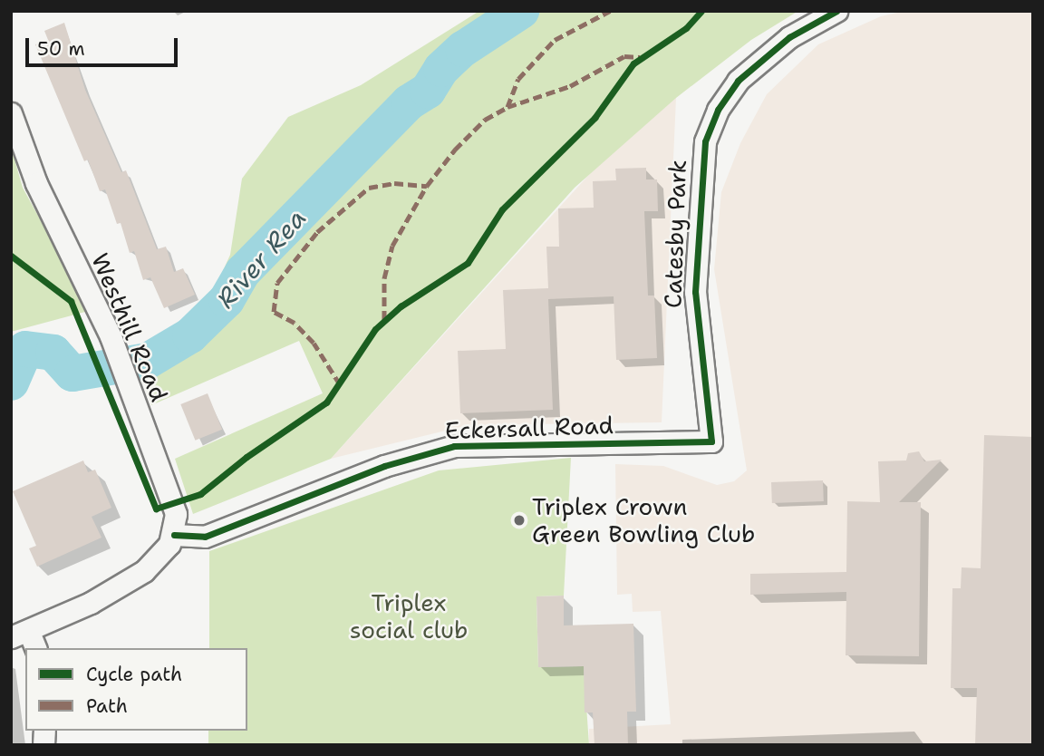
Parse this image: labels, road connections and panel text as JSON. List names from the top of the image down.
{
  "streets": {
    "street": ["Catesby Park", "Westhill Road", "Eckersall Road"]
  },
  "crossings": [
    ["Catesby Park", "Eckersall Road"],
    ["Westhill Road", "Eckersall Road"]
  ],
  "water": ["River Rea"],
  "parks": ["Triplex social club"],
  "places": ["Triplex Crown Green Bowling Club"],
  "legend": ["Cycle path", "Path"],
  "scale_bar": "50 m"
}
